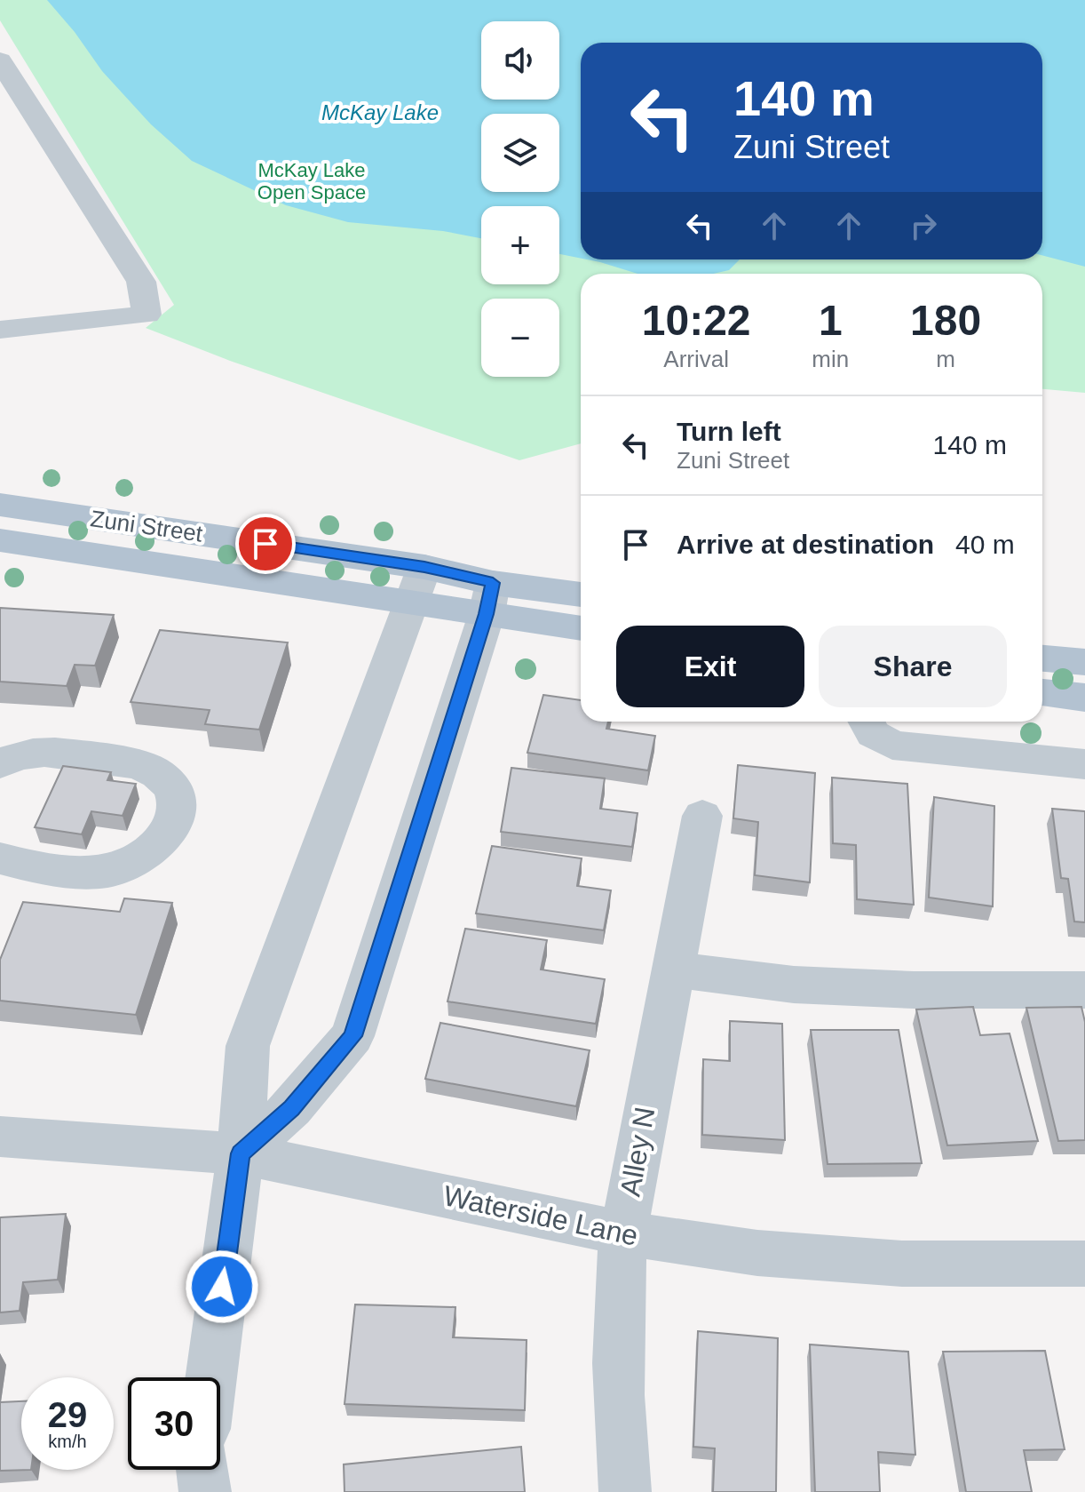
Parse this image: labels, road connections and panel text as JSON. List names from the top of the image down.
{
  "streets": {
    "main road": ["Zuni Street"],
    "street": ["Alley N", "Waterside Lane"]
  },
  "crossings": [
    ["Alley N", "Waterside Lane"]
  ],
  "water": ["McKay Lake"],
  "parks": ["McKay Lake Open Space"],
  "page": {
    "map_buttons": ["+", "−"],
    "turn": ["140 m", "Zuni Street"],
    "eta": [
      "10:22",
      "Arrival",
      "1",
      "min",
      "180",
      "m"
    ],
    "list": [
      {
        "name": "Turn left",
        "note": "Zuni Street",
        "value": "140 m"
      },
      {
        "name": "Arrive at destination",
        "value": "40 m"
      }
    ],
    "buttons": ["Exit", "Share"],
    "speed": "29 km/h",
    "limit": "30"
  }
}
